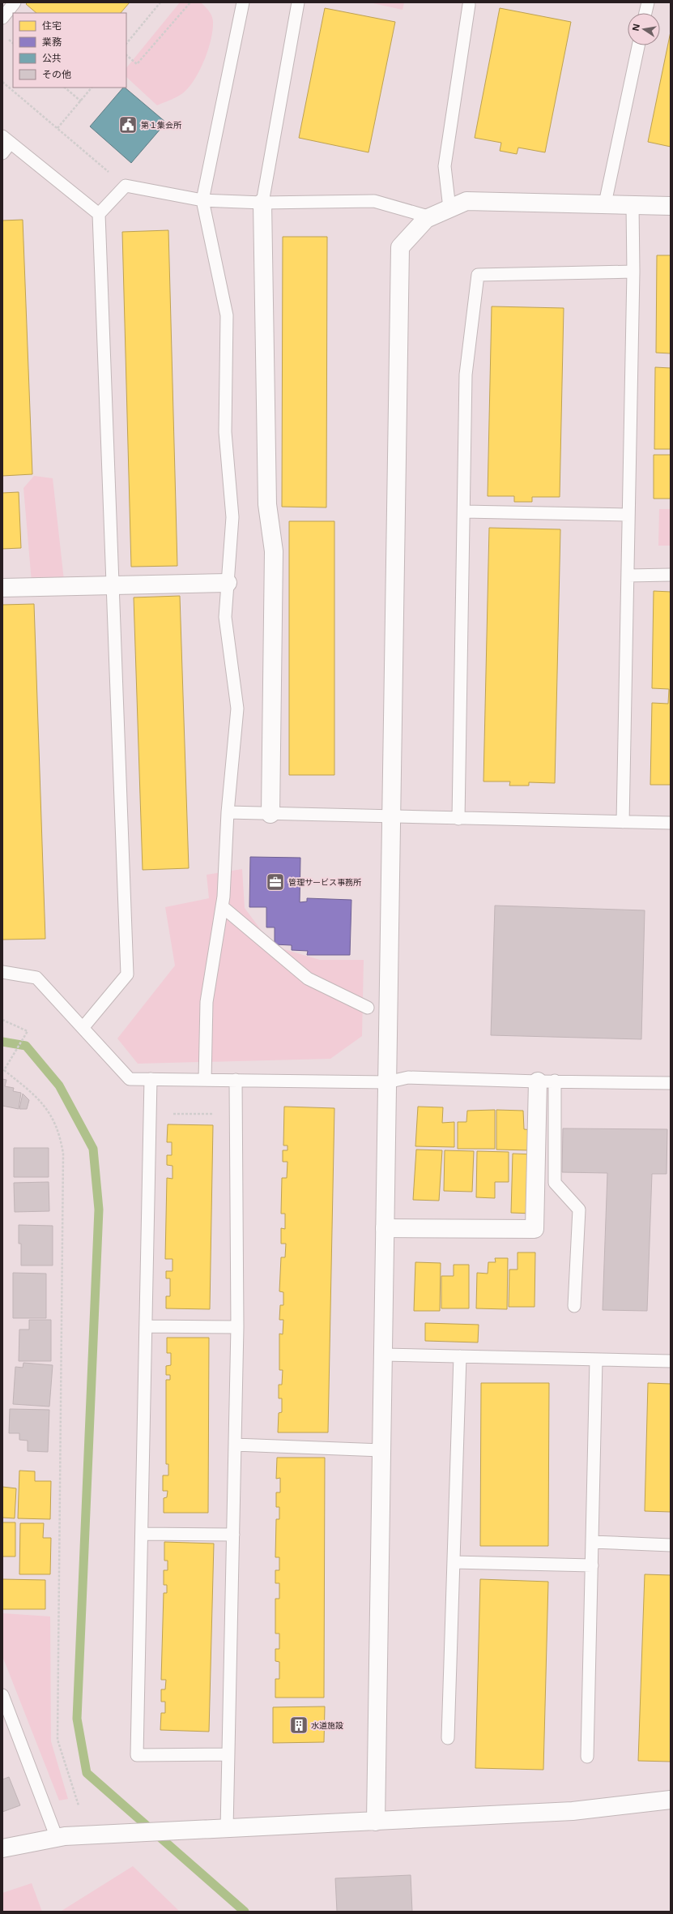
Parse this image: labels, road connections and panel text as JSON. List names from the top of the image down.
{
  "places": {
    "public building": ["第１集会所"],
    "office": ["管理サービス事務所"],
    "building": ["水道施設"]
  },
  "legend": [
    "住宅",
    "業務",
    "公共",
    "その他"
  ],
  "north": "left"
}
